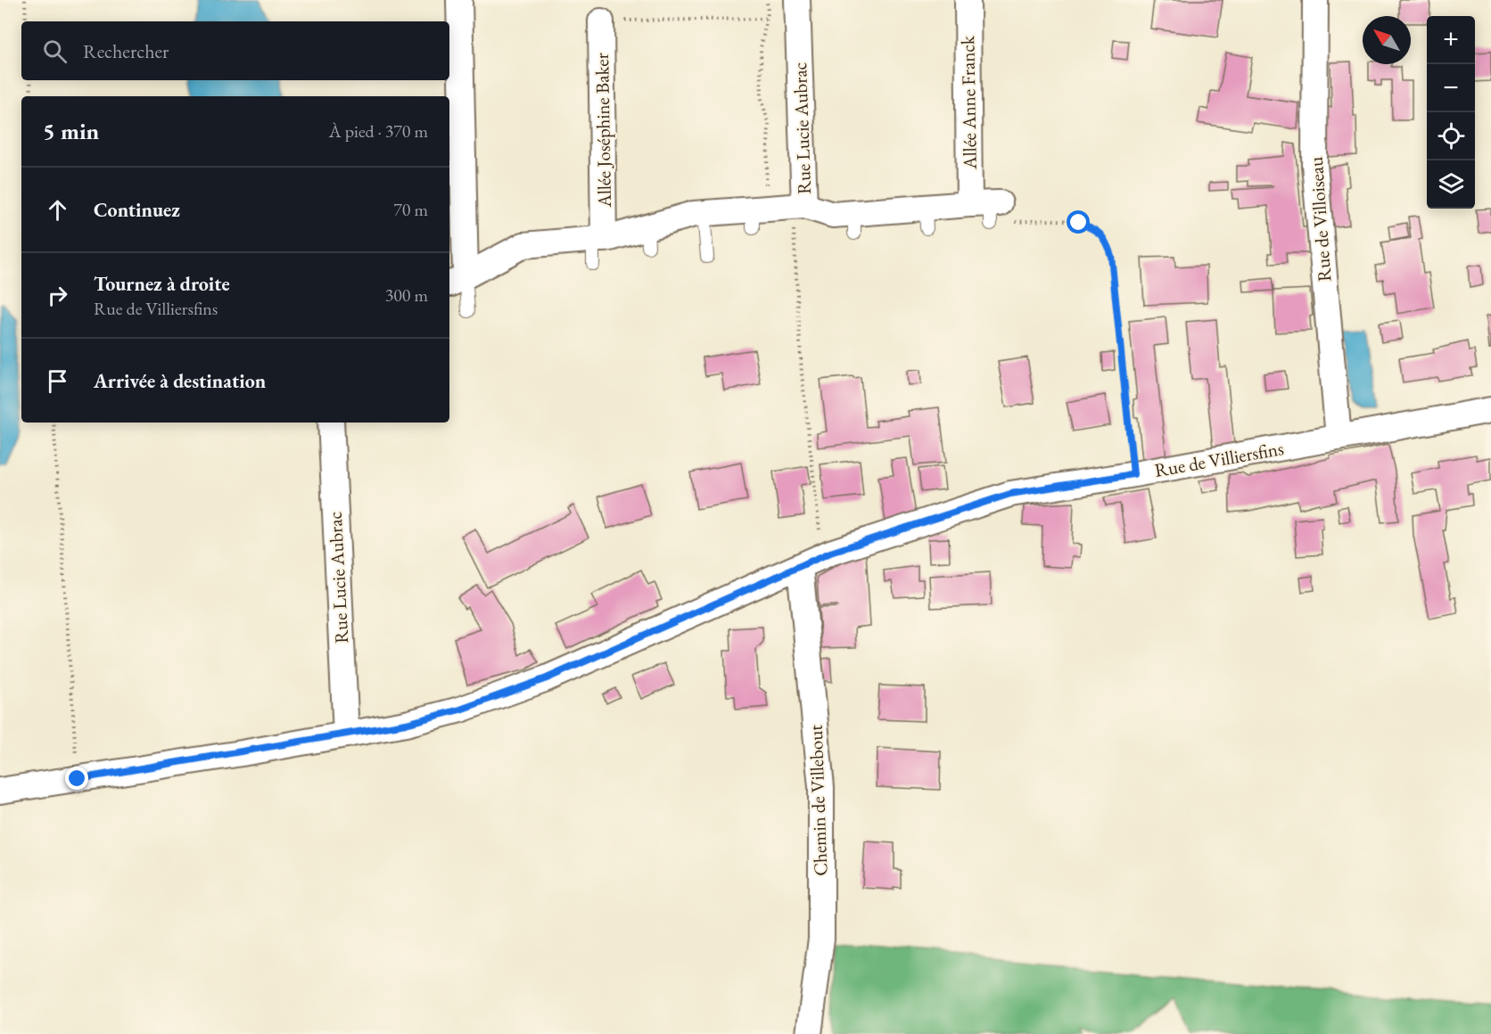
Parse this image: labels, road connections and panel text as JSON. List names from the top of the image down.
{
  "streets": {
    "street": [
      "Allée Anne Franck",
      "Rue Lucie Aubrac",
      "Allée Joséphine Baker",
      "Rue de Villoiseau",
      "Rue de Villiersfins",
      "Chemin de Villebout"
    ]
  },
  "crossings": [
    ["Rue Lucie Aubrac", "Allée Joséphine Baker"],
    ["Rue Lucie Aubrac", "Rue de Villiersfins"],
    ["Rue de Villoiseau", "Rue de Villiersfins"],
    ["Rue de Villiersfins", "Chemin de Villebout"]
  ],
  "north": "top left",
  "page": {
    "map_buttons": ["+", "−"],
    "search": "Rechercher",
    "heading": ["5 min", "À pied · 370 m"],
    "list": [
      ["Continuez", "70 m"],
      ["Tournez à droite", "Rue de Villiersfins", "300 m"],
      "Arrivée à destination"
    ]
  }
}
